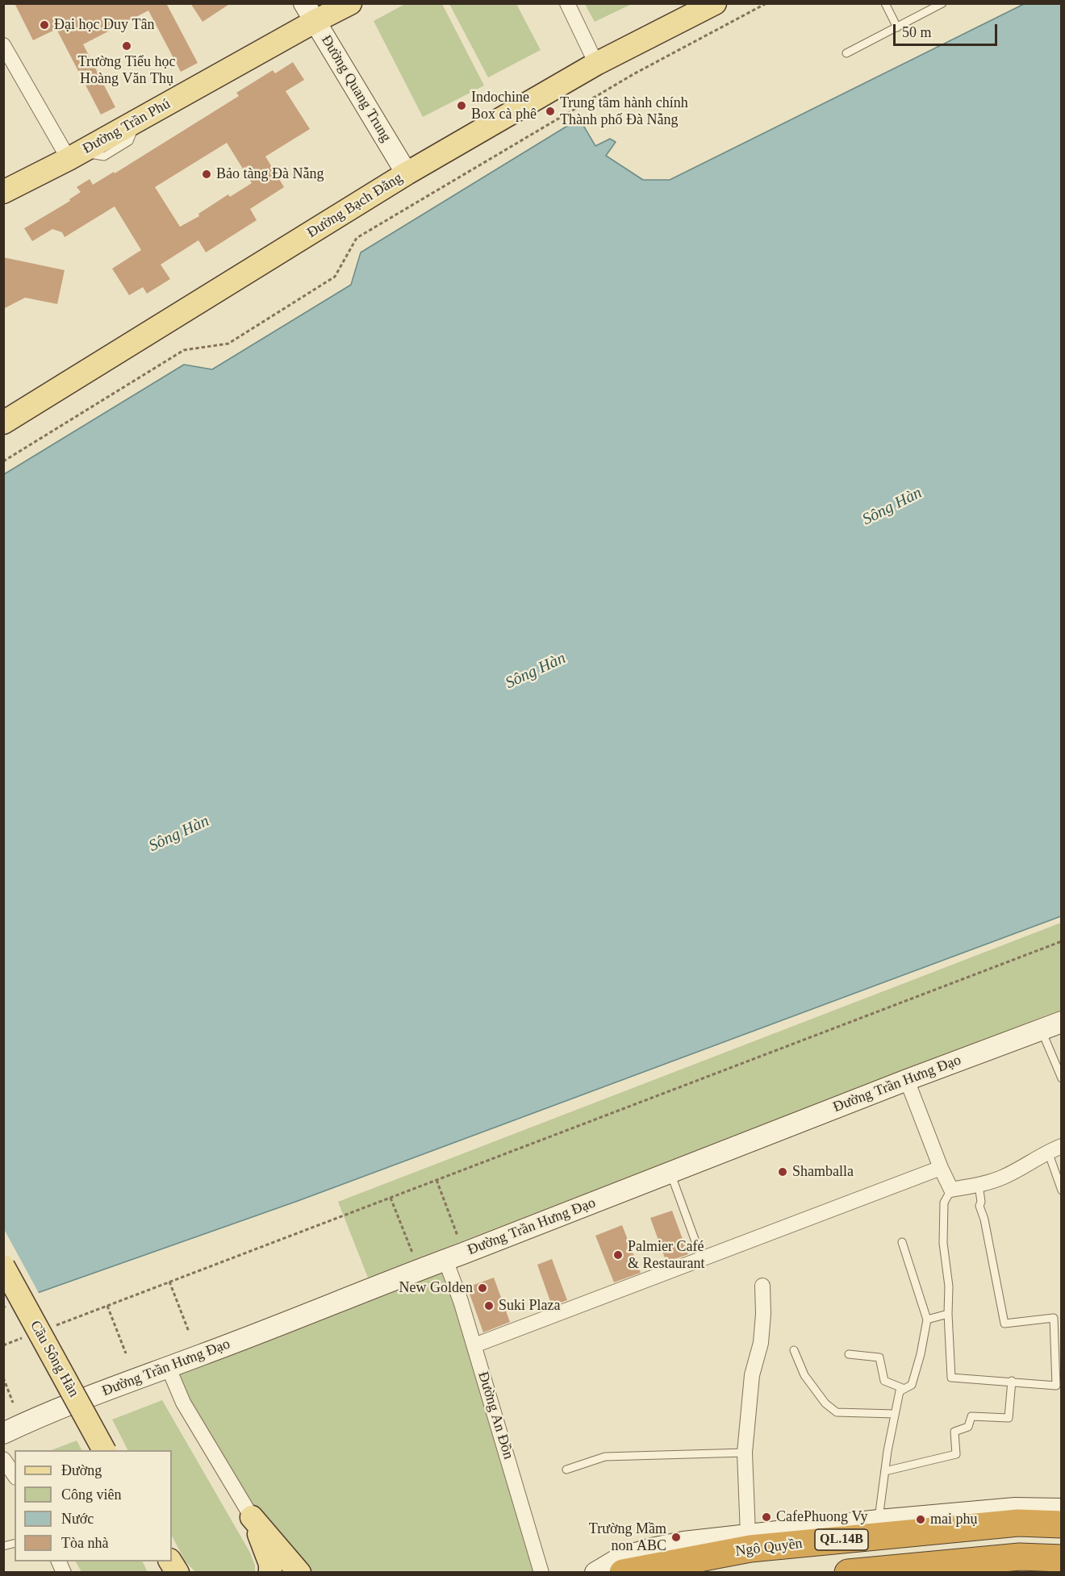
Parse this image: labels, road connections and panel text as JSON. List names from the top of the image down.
{
  "streets": {
    "highway": ["QL.14B", "Ngô Quyền"],
    "main road": [
      "Đường Quang Trung",
      "Đường Trần Phú",
      "Đường Bạch Đằng",
      "Đường Trần Hưng Đạo",
      "Cầu Sông Hàn"
    ],
    "street": ["Đường An Đồn"]
  },
  "crossings": [
    ["Đường Quang Trung", "Đường Trần Phú"],
    ["Đường Quang Trung", "Đường Bạch Đằng"],
    ["Đường Trần Hưng Đạo", "Đường An Đồn"]
  ],
  "water": ["Sông Hàn"],
  "places": [
    "Đại học Duy Tân",
    "Trường Tiểu học Hoàng Văn Thụ",
    "Indochine Box cà phê",
    "Trung tâm hành chính Thành phố Đà Nẵng",
    "Bảo tàng Đà Nẵng",
    "Shamballa",
    "Palmier Café & Restaurant",
    "New Golden",
    "Suki Plaza",
    "CafePhuong Vy",
    "mai phụ",
    "Trường Mầm non ABC"
  ],
  "legend": [
    "Đường",
    "Công viên",
    "Nước",
    "Tòa nhà"
  ],
  "scale_bar": "50 m"
}
